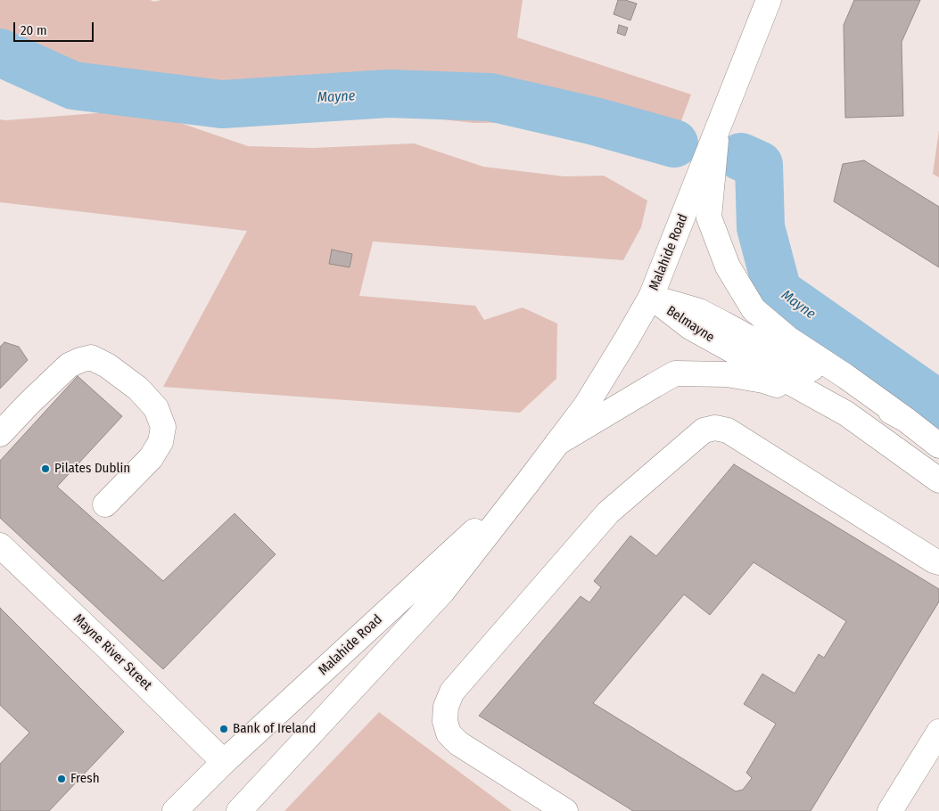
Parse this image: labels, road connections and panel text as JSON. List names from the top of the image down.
{
  "streets": {
    "street": ["Malahide Road", "Belmayne", "Mayne River Street"]
  },
  "crossings": [
    ["Malahide Road", "Belmayne"],
    ["Malahide Road", "Mayne River Street"]
  ],
  "water": ["Mayne"],
  "places": ["Pilates Dublin", "Bank of Ireland", "Fresh"],
  "scale_bar": "20 m"
}
